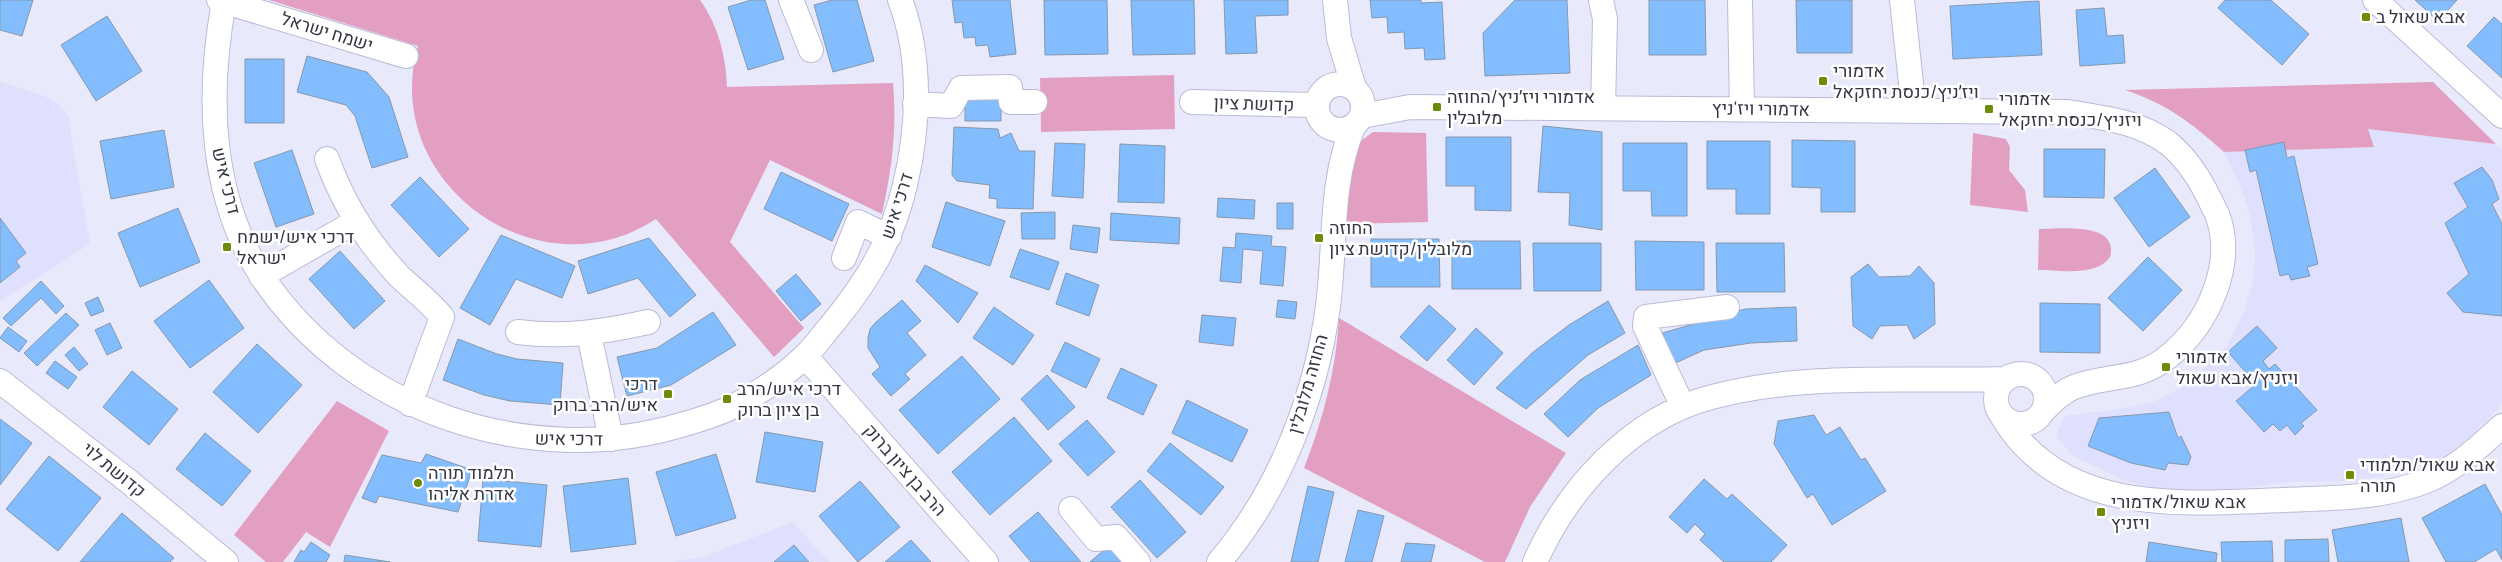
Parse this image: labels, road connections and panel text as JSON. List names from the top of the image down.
{
  "streets": {
    "street": [
      "ישמח ישראל",
      "קדושת ציון",
      "אדמורי ויז'ניץ",
      "דרכי איש",
      "החוזה מלובלין",
      "קדושת לוי",
      "הרב בן ציון ברוק"
    ]
  },
  "crossings": [
    ["ישמח ישראל", "דרכי איש"],
    ["קדושת ציון", "החוזה מלובלין"],
    ["אדמורי ויז'ניץ", "החוזה מלובלין"],
    ["דרכי איש", "הרב בן ציון ברוק"]
  ],
  "places": {
    "transit": [
      "אבא שאול ב",
      "אדמורי ויז׳ניץ/כנסת יחזקאל",
      "אדמורי ויז׳ניץ/החוזה מלובלין",
      "אדמורי ויזניץ/כנסת יחזקאל",
      "החוזה מלובלין/קדושת ציון",
      "דרכי איש/ישמח ישראל",
      "אדמורי ויזניץ/אבא שאול",
      "דרכי איש/הרב ברוק",
      "דרכי איש/הרב בן ציון ברוק",
      "אבא שאול/תלמודי תורה",
      "אבא שאול/אדמורי ויזניץ"
    ],
    "other": ["תלמוד תורה אדרת אליהו"]
  }
}
